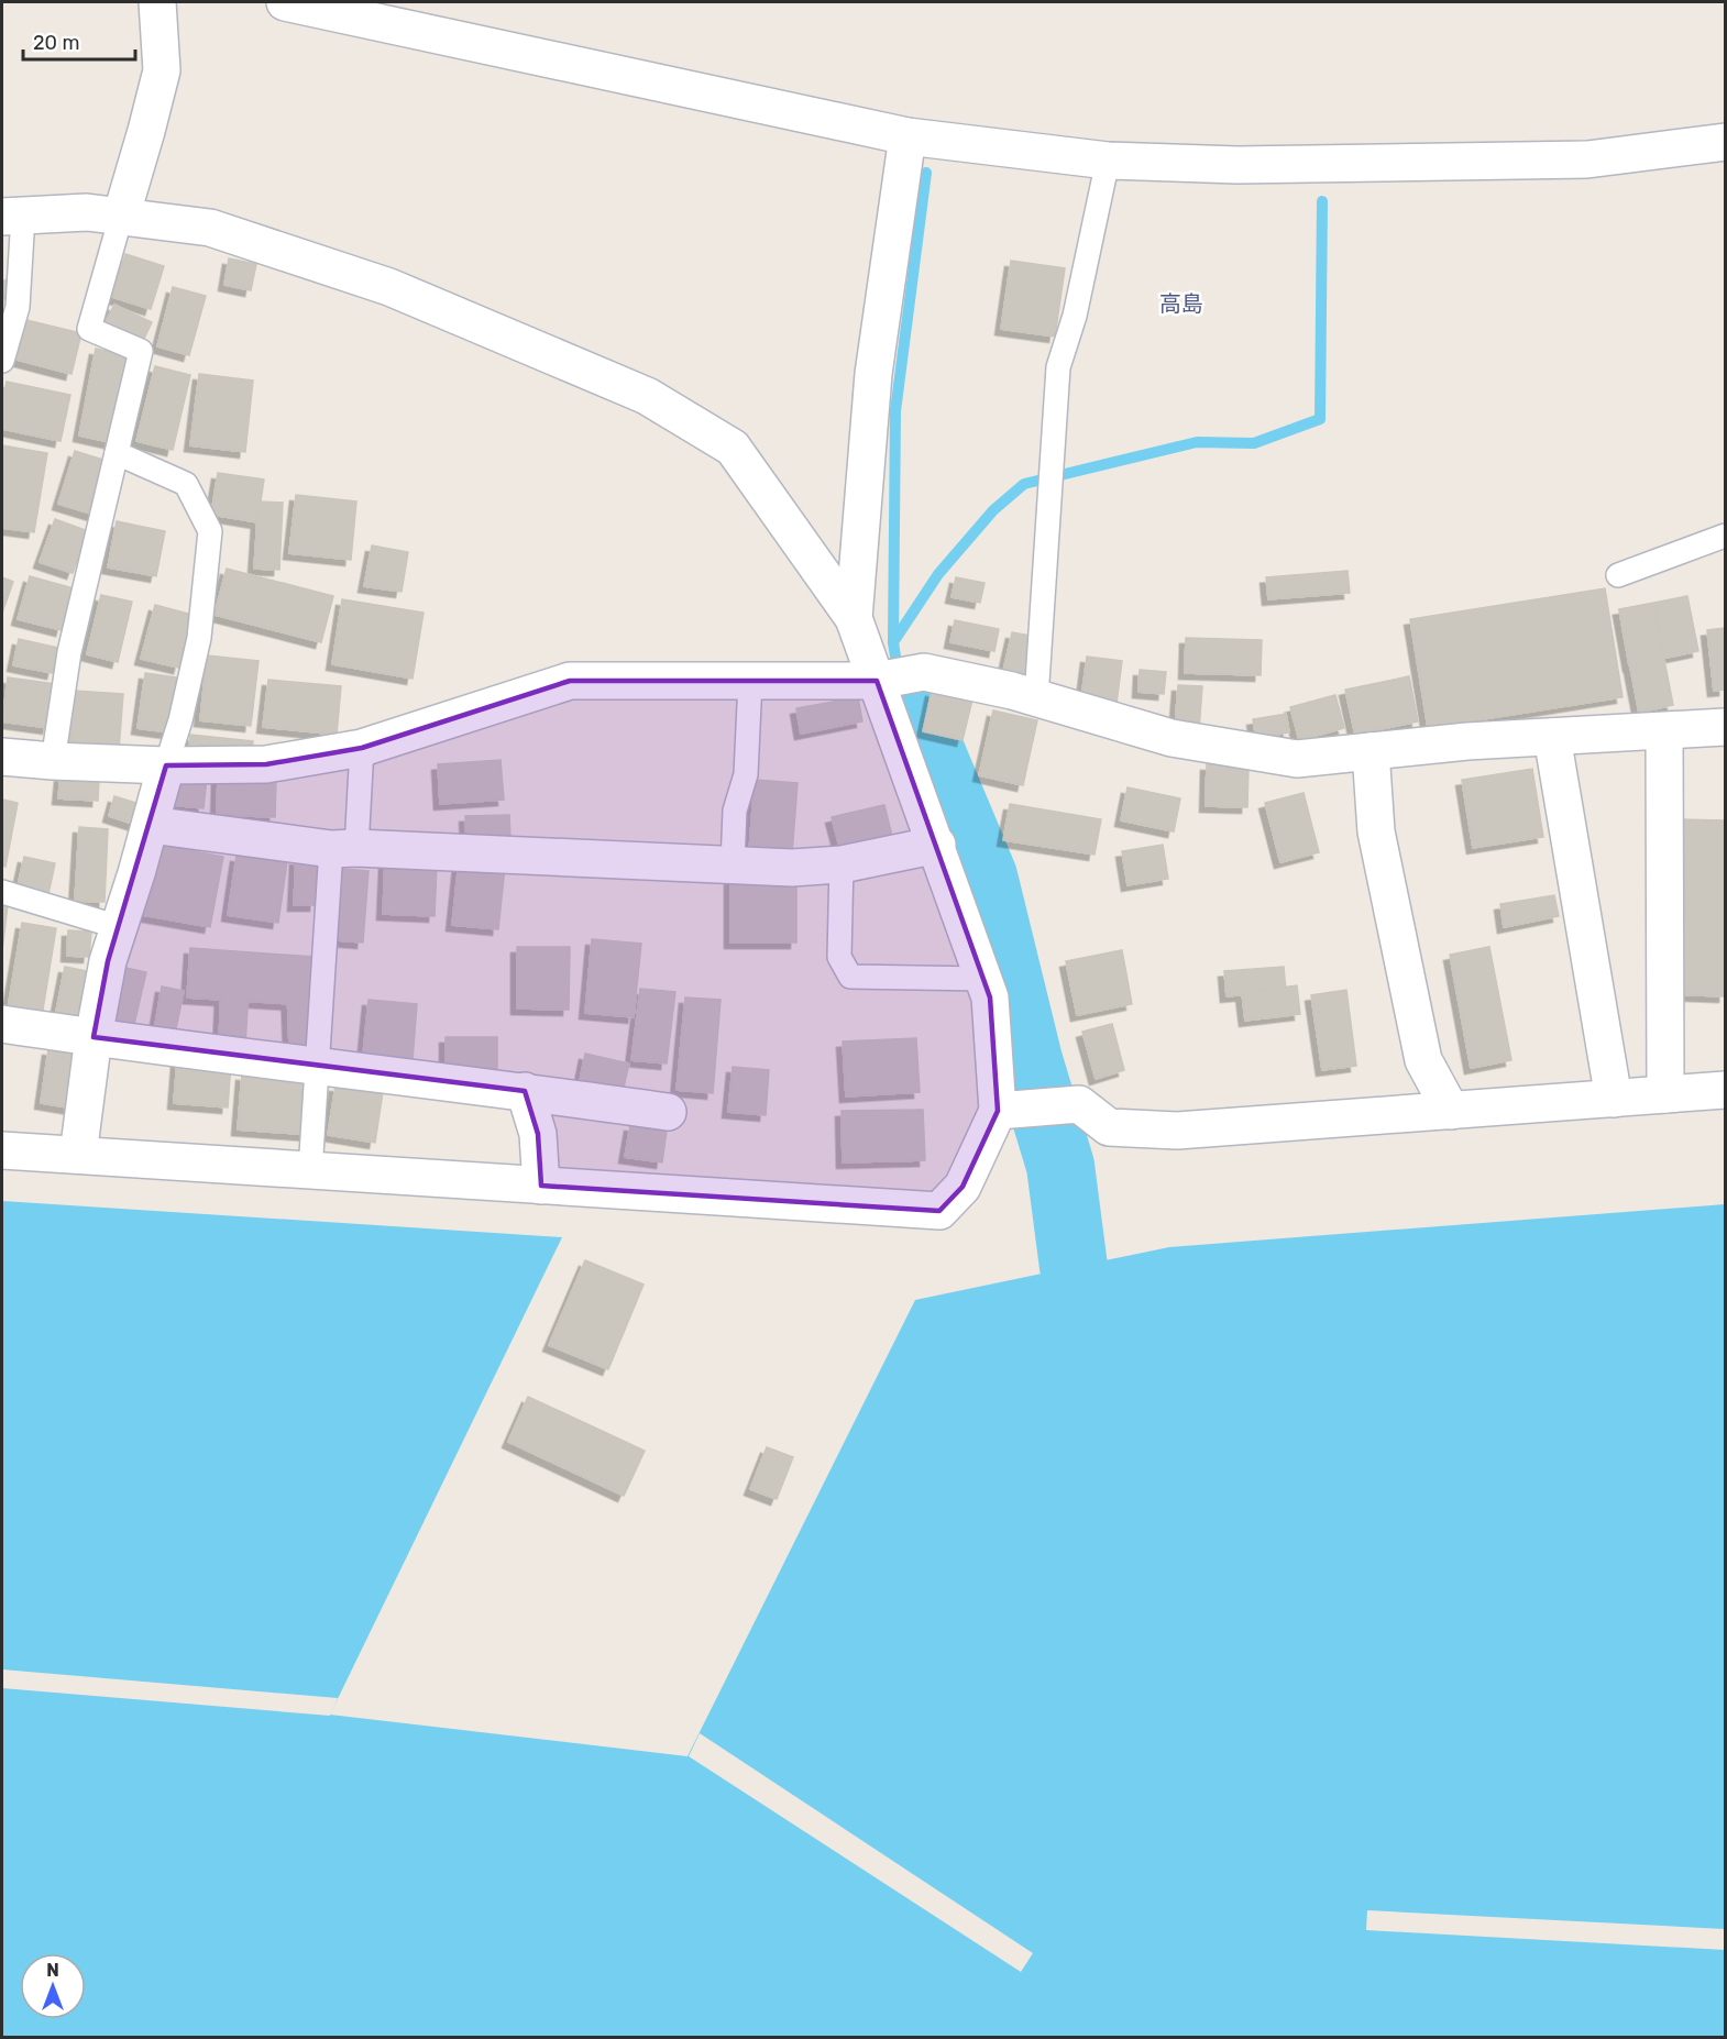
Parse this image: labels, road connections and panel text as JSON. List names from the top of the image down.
{
  "districts": ["高島"],
  "scale_bar": "20 m",
  "north": "top"
}
